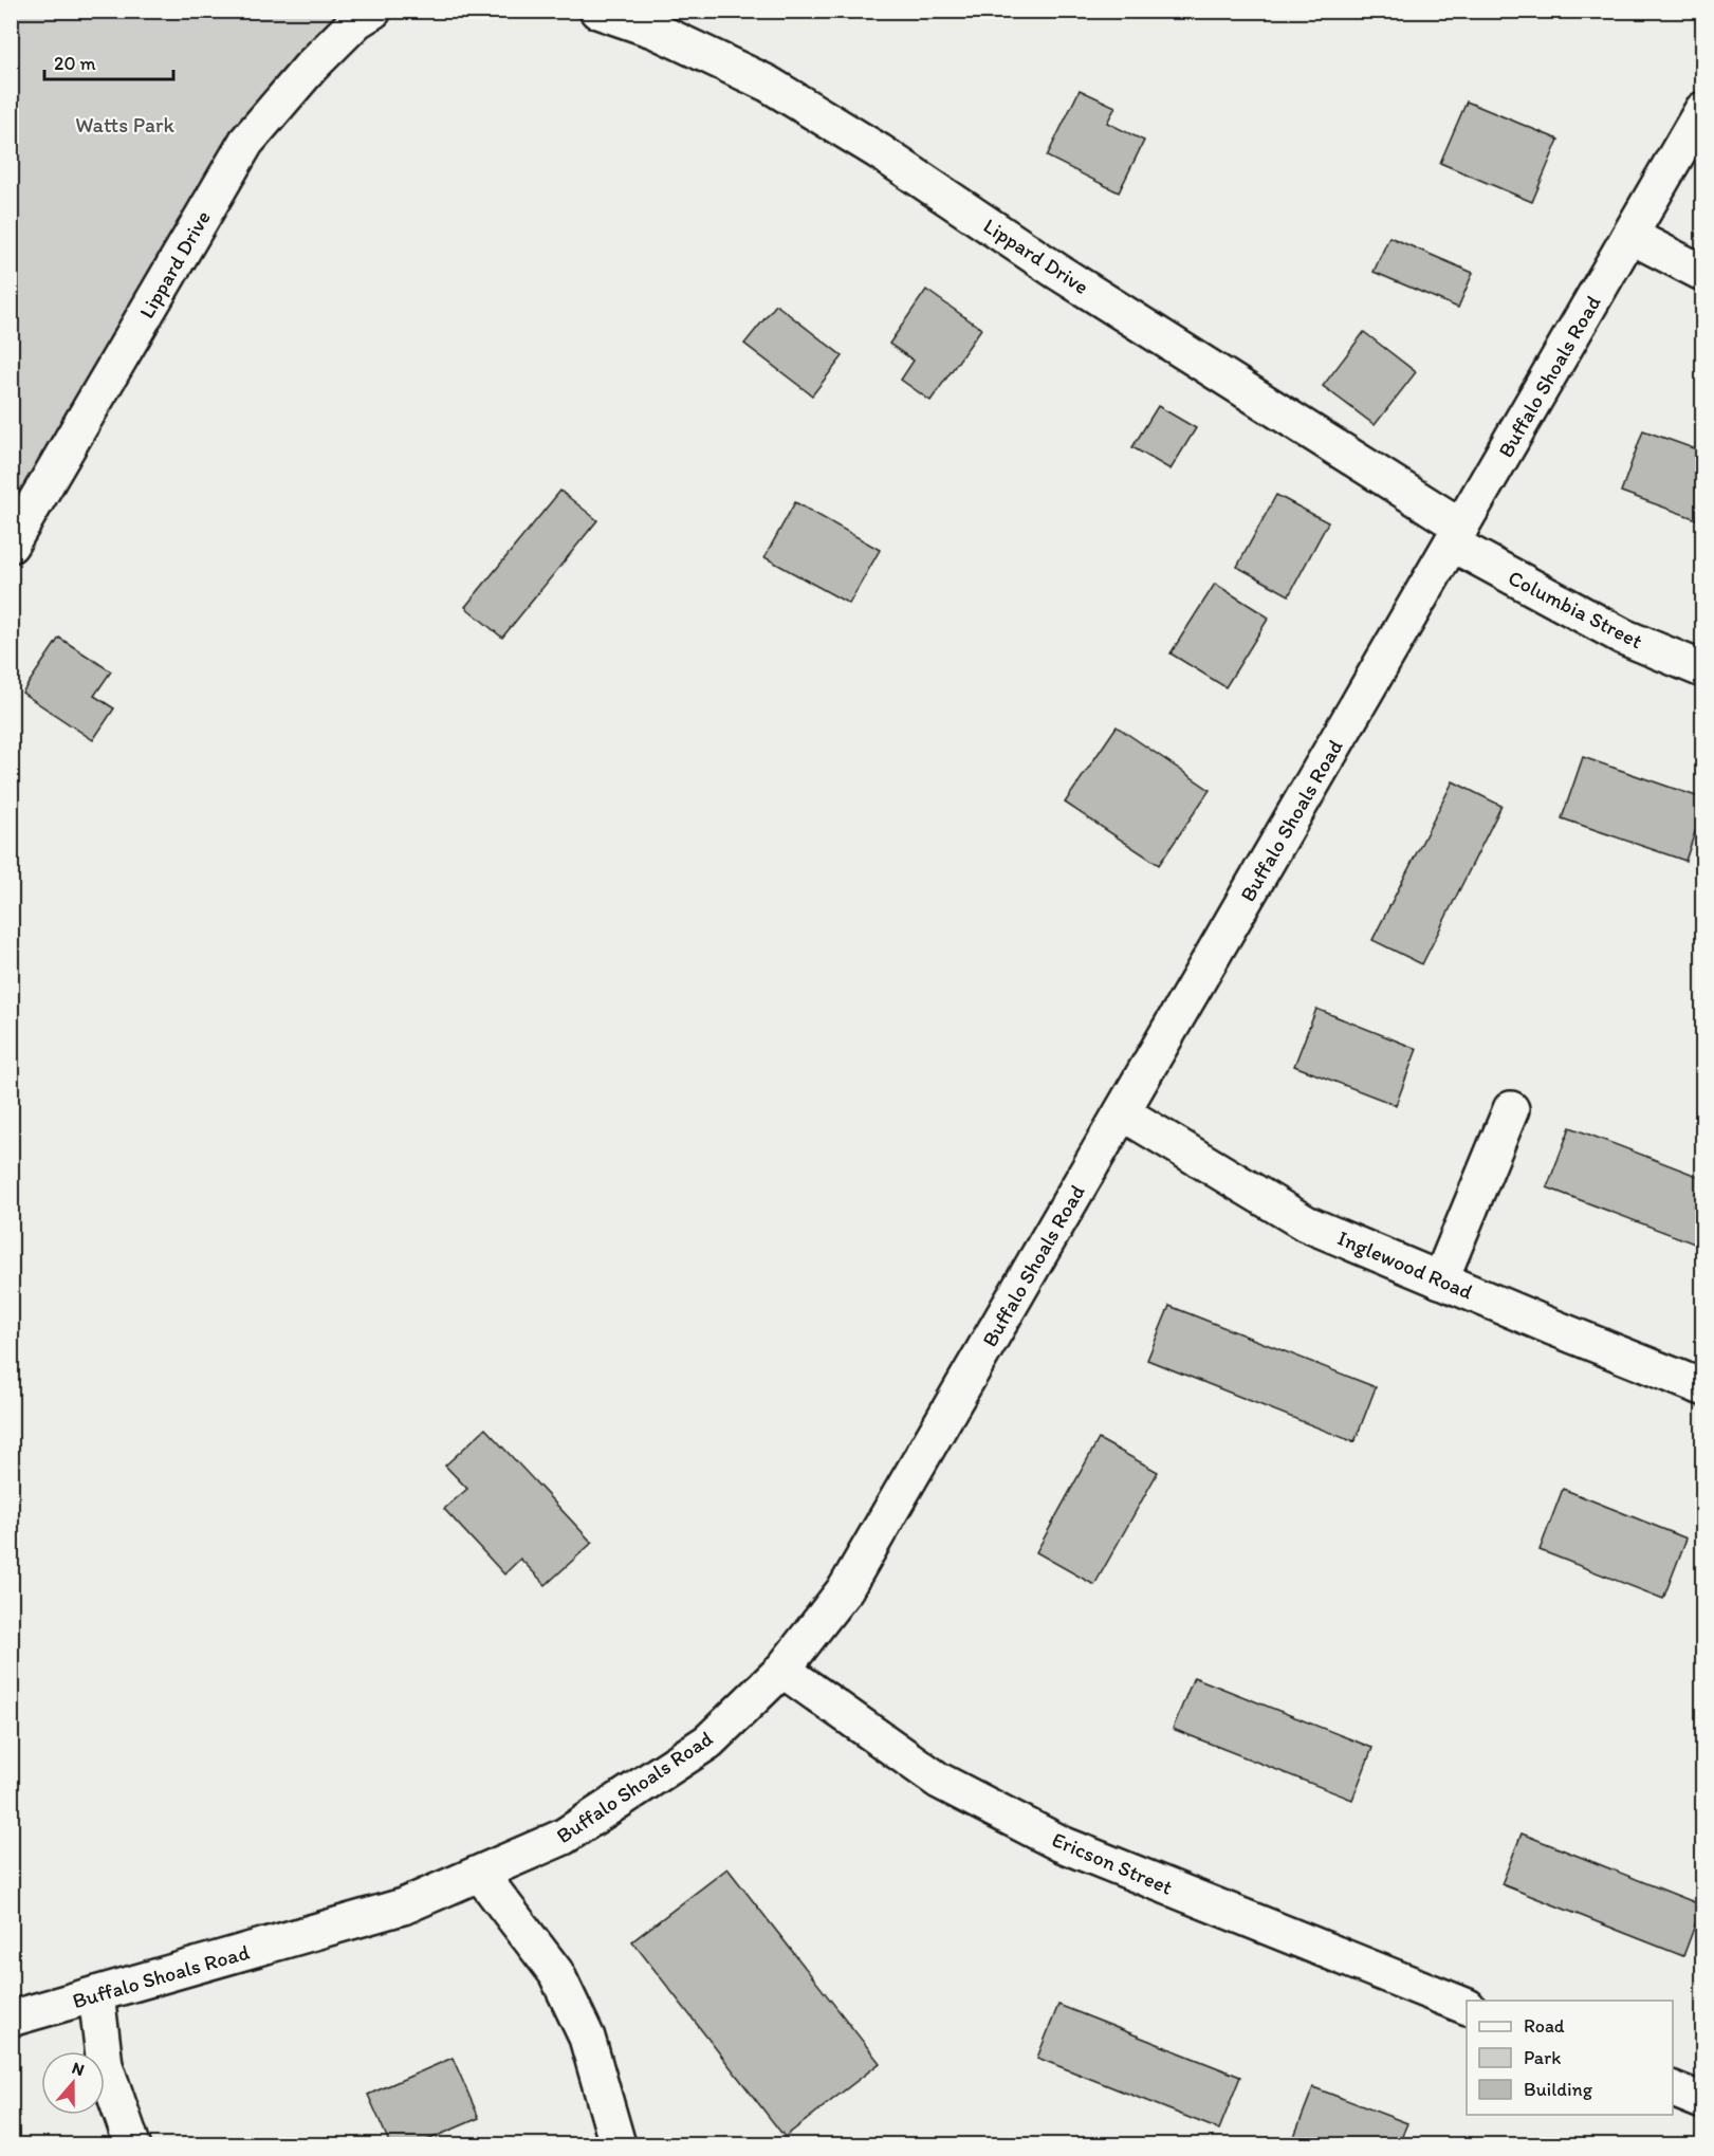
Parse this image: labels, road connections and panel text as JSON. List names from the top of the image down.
{
  "streets": {
    "street": [
      "Lippard Drive",
      "Buffalo Shoals Road",
      "Columbia Street",
      "Inglewood Road",
      "Ericson Street"
    ]
  },
  "crossings": [
    ["Lippard Drive", "Buffalo Shoals Road"],
    ["Lippard Drive", "Columbia Street"],
    ["Buffalo Shoals Road", "Columbia Street"],
    ["Buffalo Shoals Road", "Inglewood Road"],
    ["Buffalo Shoals Road", "Ericson Street"]
  ],
  "parks": ["Watts Park"],
  "legend": ["Road", "Park", "Building"],
  "scale_bar": "20 m",
  "north": "top"
}
